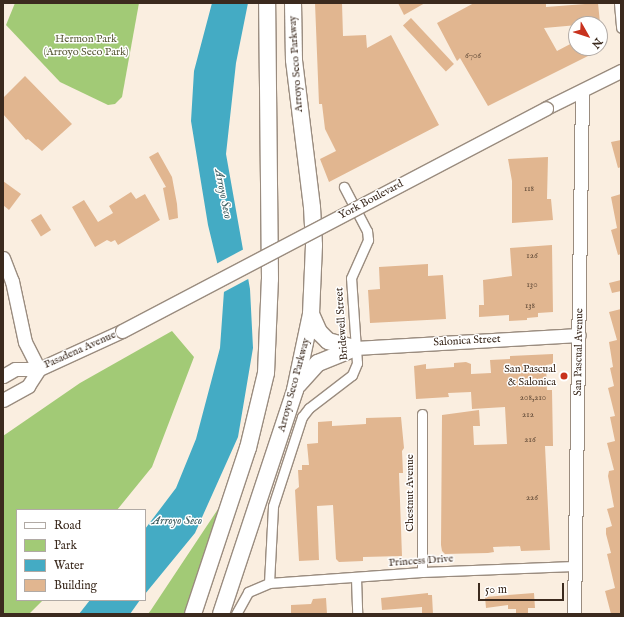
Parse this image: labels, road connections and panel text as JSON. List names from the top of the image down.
{
  "streets": {
    "highway": ["Arroyo Seco Parkway"],
    "main road": [
      "York Boulevard",
      "Salonica Street",
      "Pasadena Avenue",
      "San Pascual Avenue"
    ],
    "street": ["Bridewell Street", "Chestnut Avenue", "Princess Drive"]
  },
  "crossings": [
    ["York Boulevard", "Pasadena Avenue"],
    ["York Boulevard", "San Pascual Avenue"],
    ["Bridewell Street", "Salonica Street"],
    ["Bridewell Street", "Princess Drive"],
    ["Salonica Street", "San Pascual Avenue"],
    ["San Pascual Avenue", "Princess Drive"],
    ["Chestnut Avenue", "Princess Drive"]
  ],
  "water": ["Arroyo Seco"],
  "parks": ["Hermon Park (Arroyo Seco Park)"],
  "places": ["San Pascual & Salonica"],
  "house_numbers": [
    "6706",
    "118",
    "126",
    "130",
    "138",
    "208,210",
    "212",
    "216",
    "226"
  ],
  "legend": [
    "Road",
    "Park",
    "Water",
    "Building"
  ],
  "scale_bar": "50 m",
  "north": "bottom right"
}
